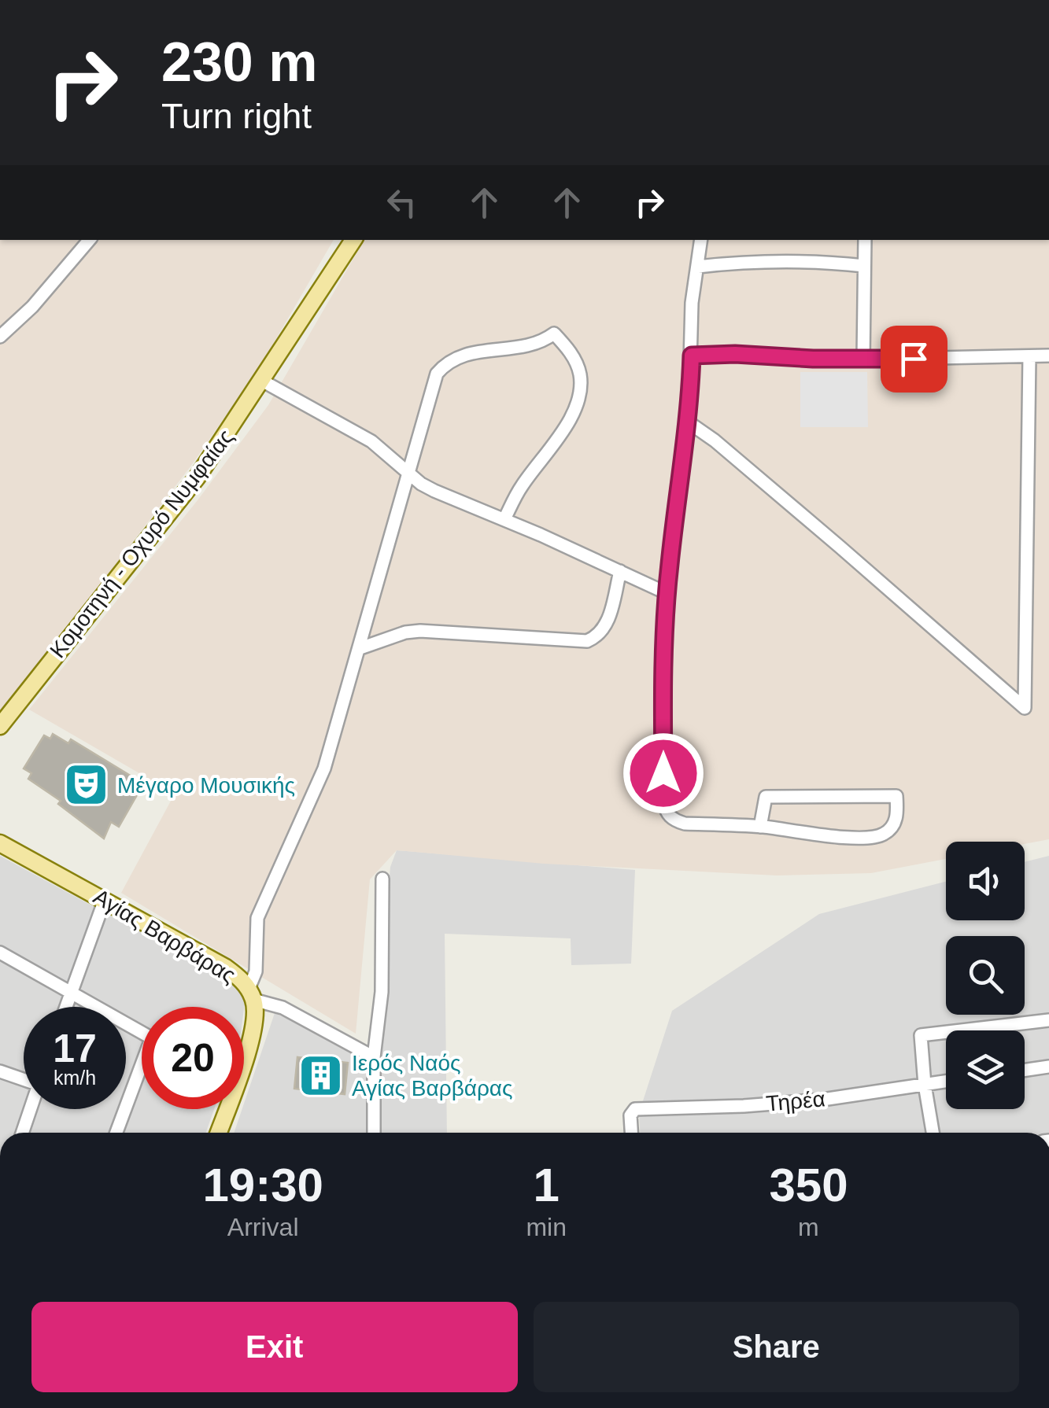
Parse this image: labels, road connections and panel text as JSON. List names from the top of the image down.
{
  "streets": {
    "main road": ["Κομοτηνή - Οχυρό Νυμφαίας", "Αγίας Βαρβάρας"],
    "street": ["Τηρέα"]
  },
  "places": {
    "theatre": ["Μέγαρο Μουσικής"],
    "building": ["Ιερός Ναός Αγίας Βαρβάρας"]
  },
  "page": {
    "turn": ["230 m", "Turn right"],
    "speed": "17 km/h",
    "limit": "20",
    "eta": [
      "19:30",
      "Arrival",
      "1",
      "min",
      "350",
      "m"
    ],
    "buttons": ["Exit", "Share"]
  }
}
